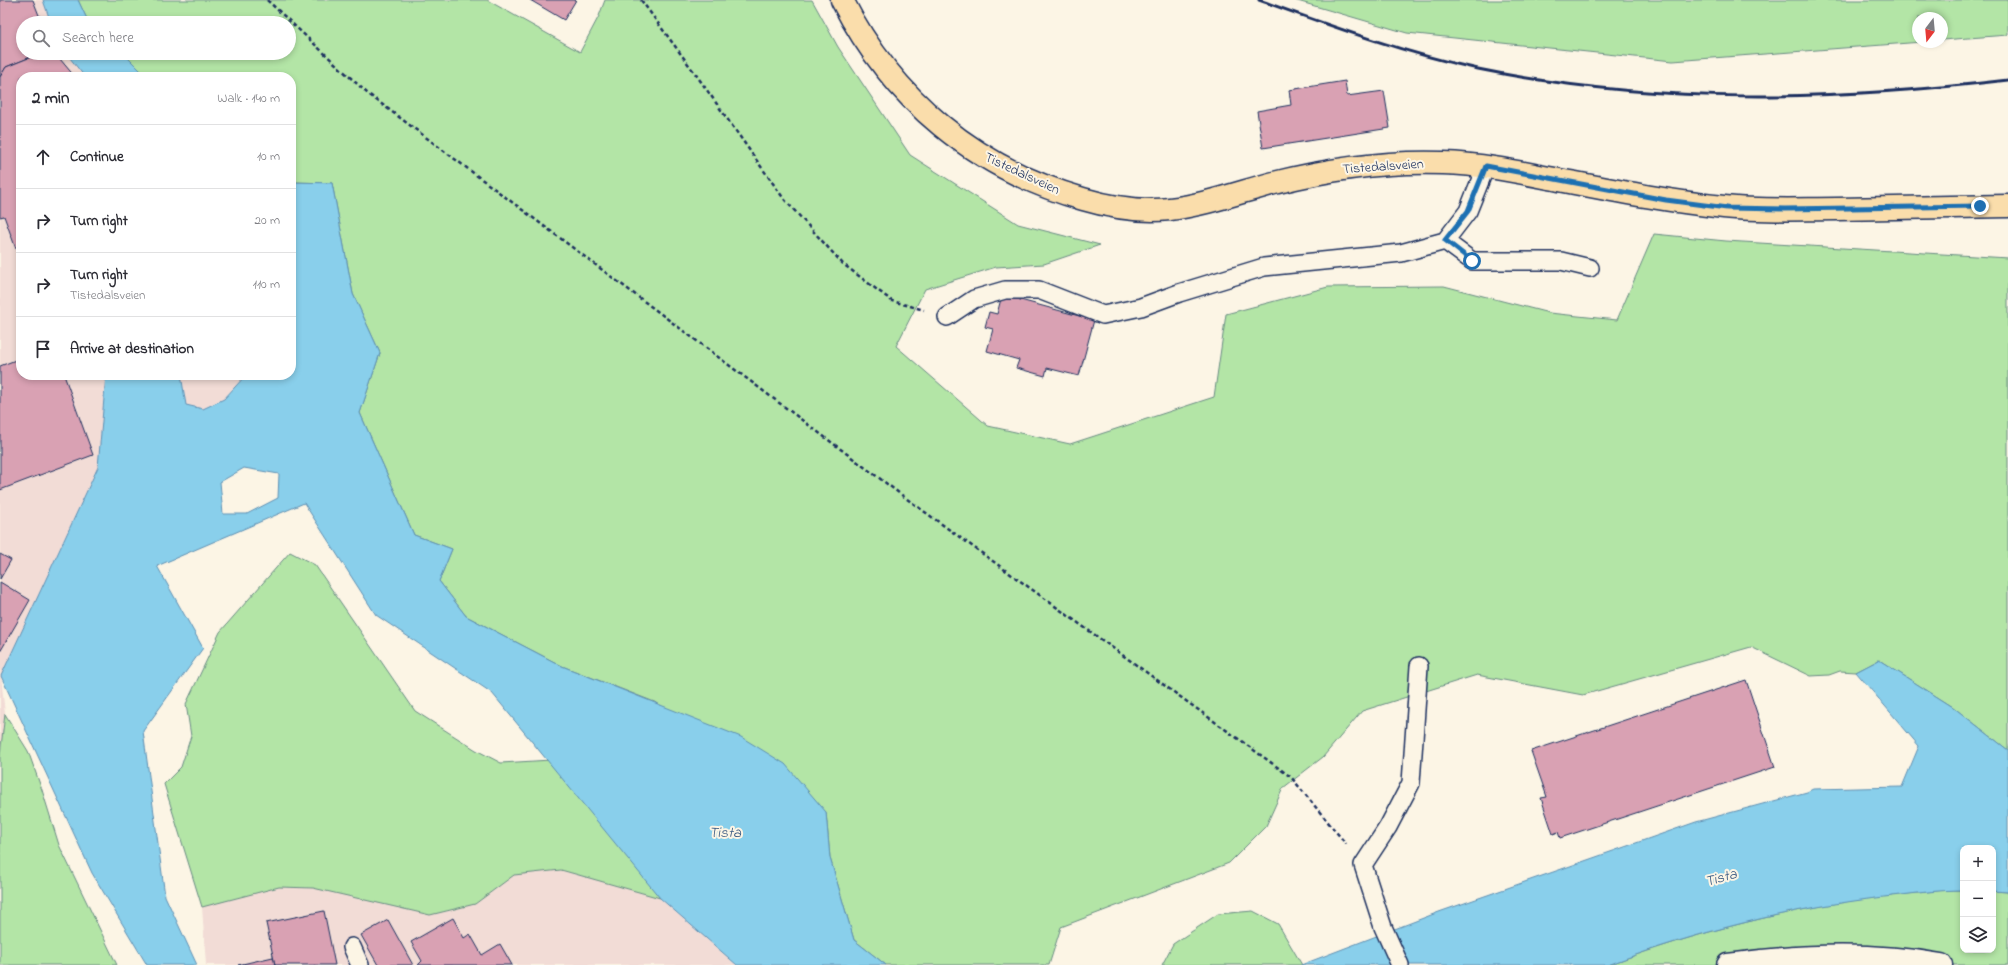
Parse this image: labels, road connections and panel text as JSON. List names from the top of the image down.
{
  "streets": {
    "main road": ["Tistedalsveien"]
  },
  "water": ["Tista"],
  "north": "bottom",
  "page": {
    "search": "Search here",
    "heading": ["2 min", "Walk · 140 m"],
    "list": [
      ["Continue", "10 m"],
      ["Turn right", "20 m"],
      ["Turn right", "Tistedalsveien", "110 m"],
      "Arrive at destination"
    ],
    "map_buttons": ["+", "−"]
  }
}
